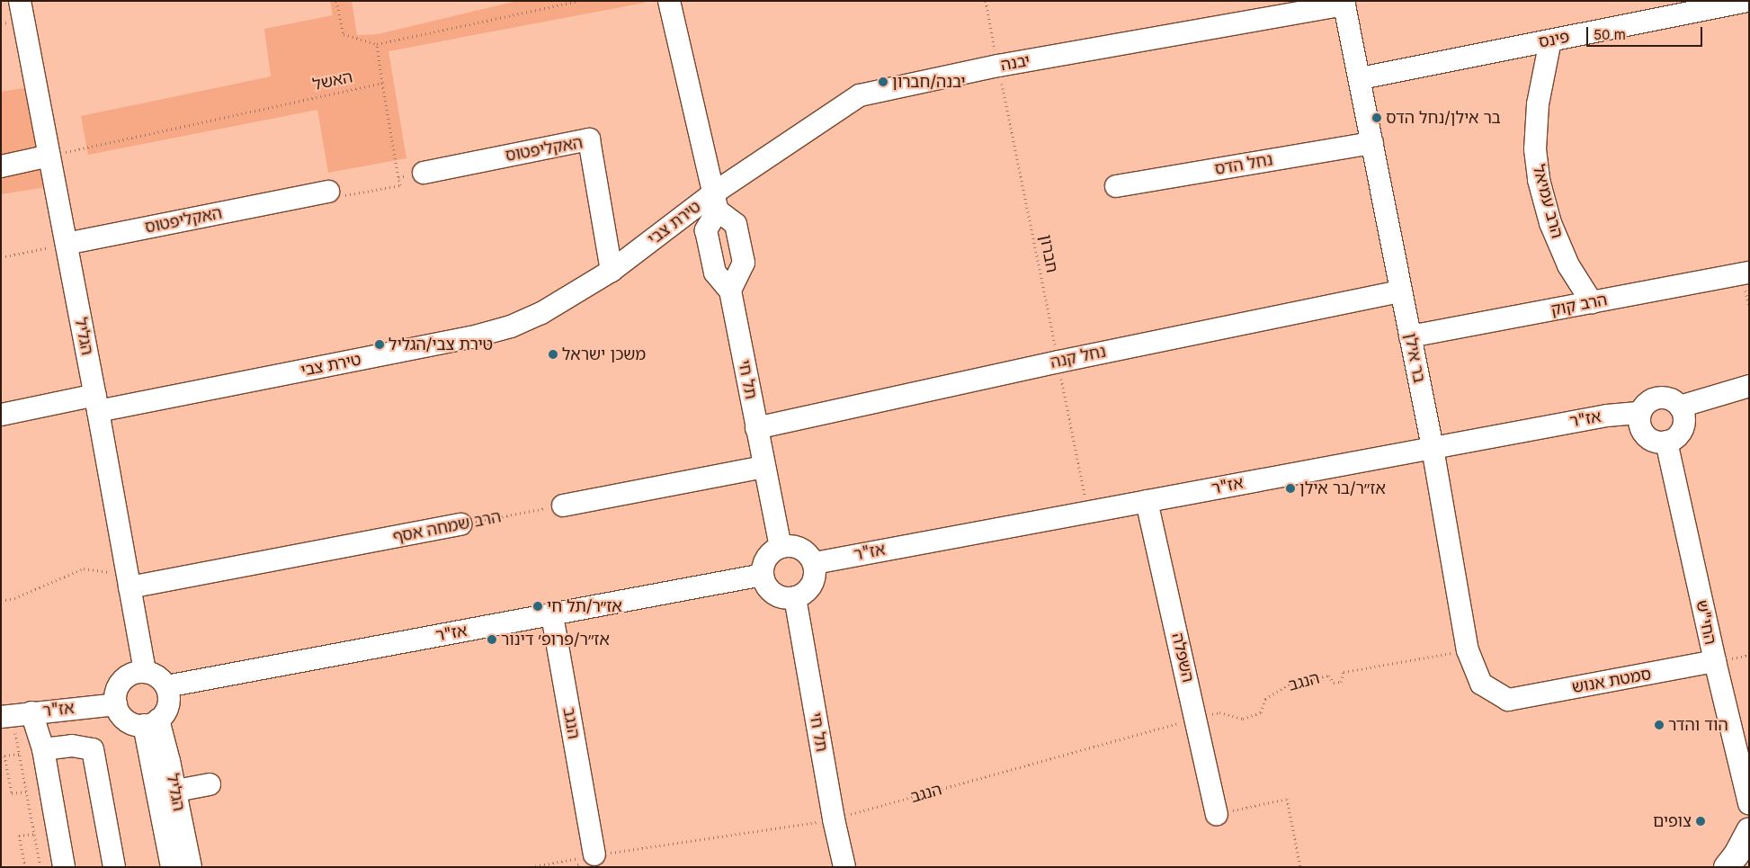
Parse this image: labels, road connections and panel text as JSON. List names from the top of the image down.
{
  "streets": {
    "street": [
      "פינס",
      "יבנה",
      "האקליפטוס",
      "נחל הדס",
      "הרב עמיאל",
      "טירת צבי",
      "הרב קוק",
      "הגליל",
      "נחל קנה",
      "בר אילן",
      "תל חי",
      "אז\"ר",
      "הרב שמחה אסף",
      "החי\"ש",
      "השפלה",
      "סמטת אנוש",
      "הנגב"
    ],
    "path": ["האשל", "חברון"]
  },
  "crossings": [
    ["פינס", "הרב עמיאל"],
    ["פינס", "בר אילן"],
    ["יבנה", "טירת צבי"],
    ["יבנה", "חברון"],
    ["יבנה", "בר אילן"],
    ["יבנה", "תל חי"],
    ["האשל", "הגליל"],
    ["האקליפטוס", "טירת צבי"],
    ["האקליפטוס", "הגליל"],
    ["נחל הדס", "בר אילן"],
    ["הרב עמיאל", "הרב קוק"],
    ["טירת צבי", "הגליל"],
    ["טירת צבי", "תל חי"],
    ["חברון", "נחל קנה"],
    ["חברון", "אז\"ר"],
    ["הרב קוק", "בר אילן"],
    ["הגליל", "אז\"ר"],
    ["הגליל", "הרב שמחה אסף"],
    ["נחל קנה", "בר אילן"],
    ["נחל קנה", "תל חי"],
    ["בר אילן", "אז\"ר"],
    ["בר אילן", "סמטת אנוש"],
    ["בר אילן", "הנגב"],
    ["תל חי", "אז\"ר"],
    ["תל חי", "הנגב"],
    ["אז\"ר", "החי\"ש"],
    ["אז\"ר", "השפלה"],
    ["אז\"ר", "הנגב"],
    ["החי\"ש", "סמטת אנוש"],
    ["השפלה", "הנגב"]
  ],
  "places": [
    "יבנה/חברון",
    "בר אילן/נחל הדס",
    "טירת צבי/הגליל",
    "משכן ישראל",
    "אז״ר/בר אילן",
    "אז״ר/תל חי",
    "אז״ר/פרופ׳ דינור",
    "הוד והדר",
    "צופים"
  ],
  "scale_bar": "50 m"
}
